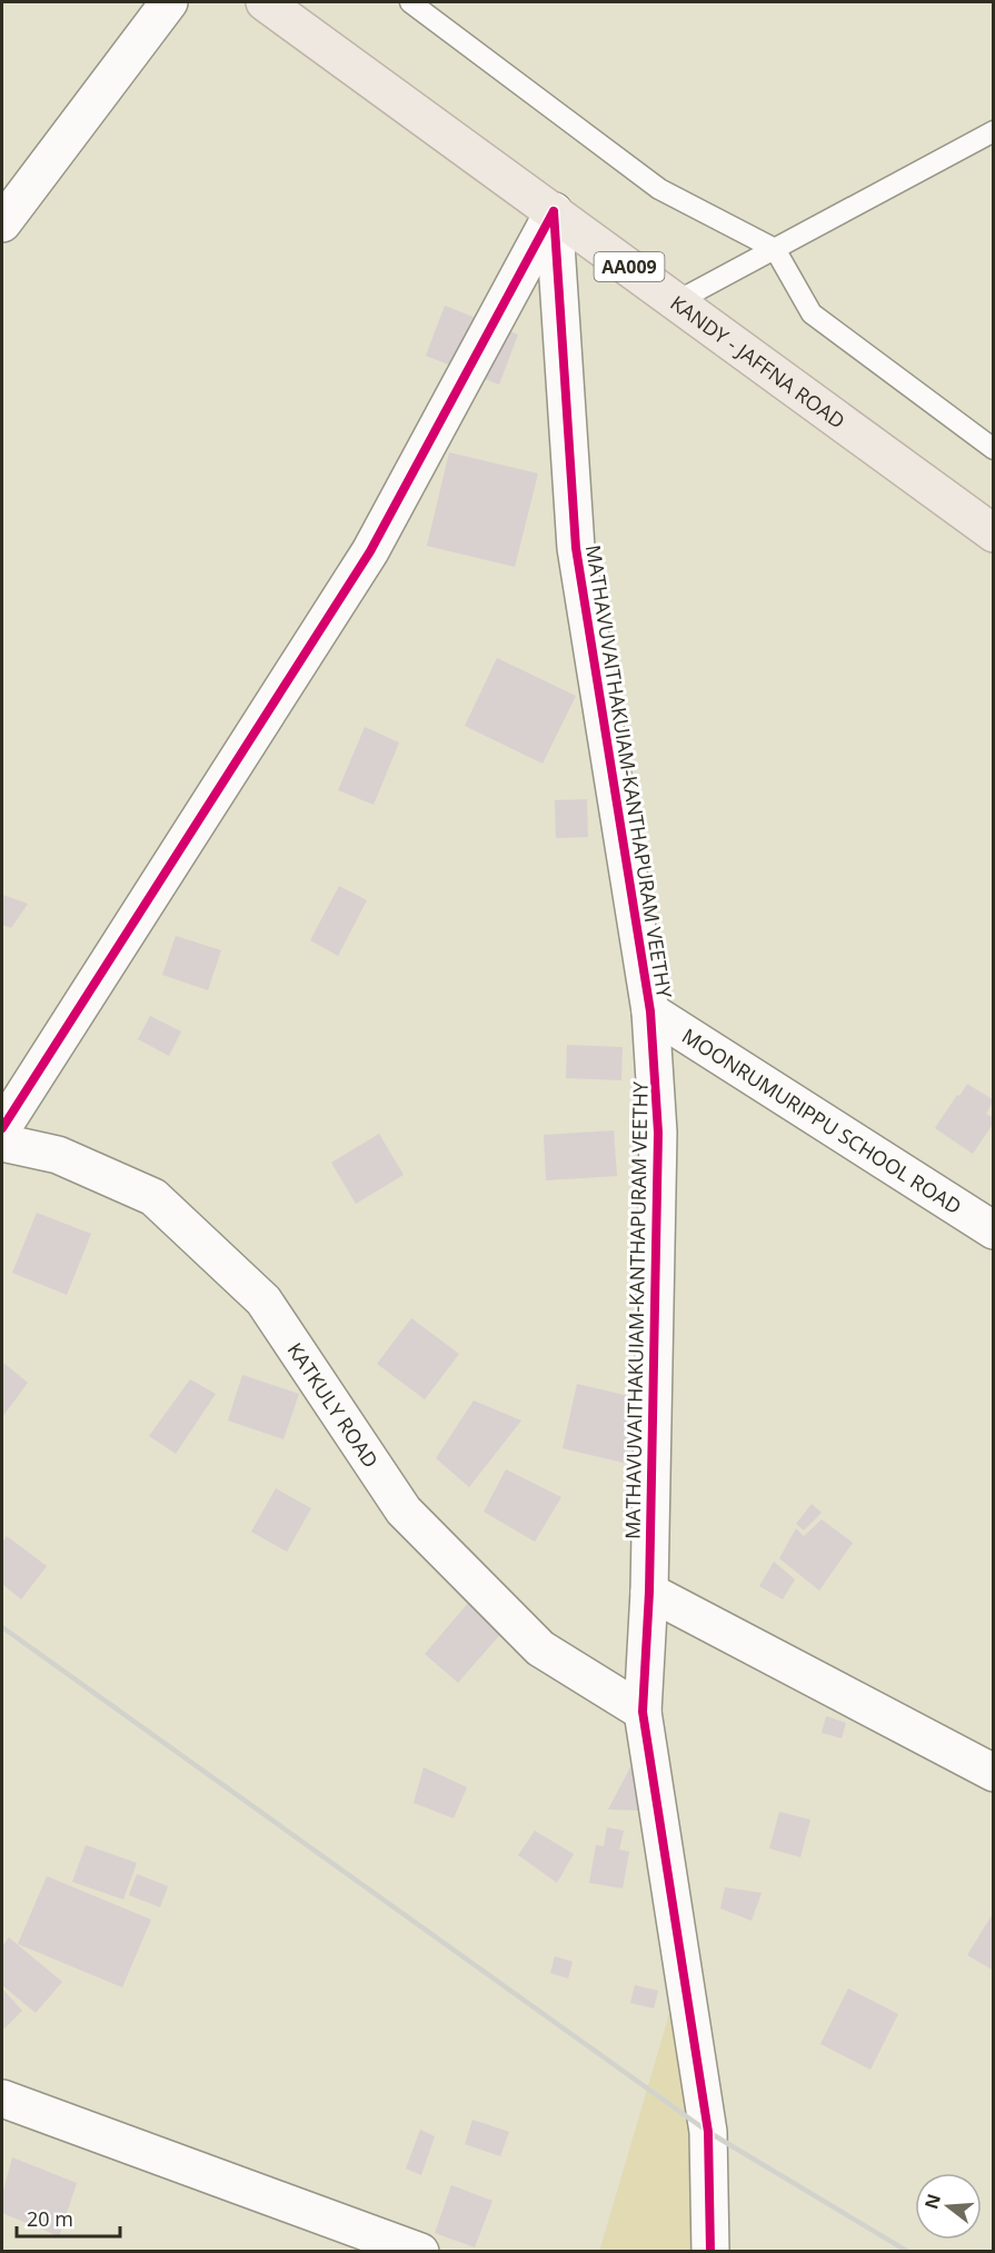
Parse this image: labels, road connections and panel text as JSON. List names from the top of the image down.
{
  "streets": {
    "highway": ["AA009", "KANDY - JAFFNA ROAD"],
    "street": ["MATHAVUVAITHAKUIAM-KANTHAPURAM VEETHY", "MOONRUMURIPPU SCHOOL ROAD", "KATKULY ROAD"]
  },
  "crossings": [
    ["KANDY - JAFFNA ROAD", "MATHAVUVAITHAKUIAM-KANTHAPURAM VEETHY"],
    ["MATHAVUVAITHAKUIAM-KANTHAPURAM VEETHY", "MOONRUMURIPPU SCHOOL ROAD"],
    ["MATHAVUVAITHAKUIAM-KANTHAPURAM VEETHY", "KATKULY ROAD"]
  ],
  "scale_bar": "20 m",
  "north": "left"
}
